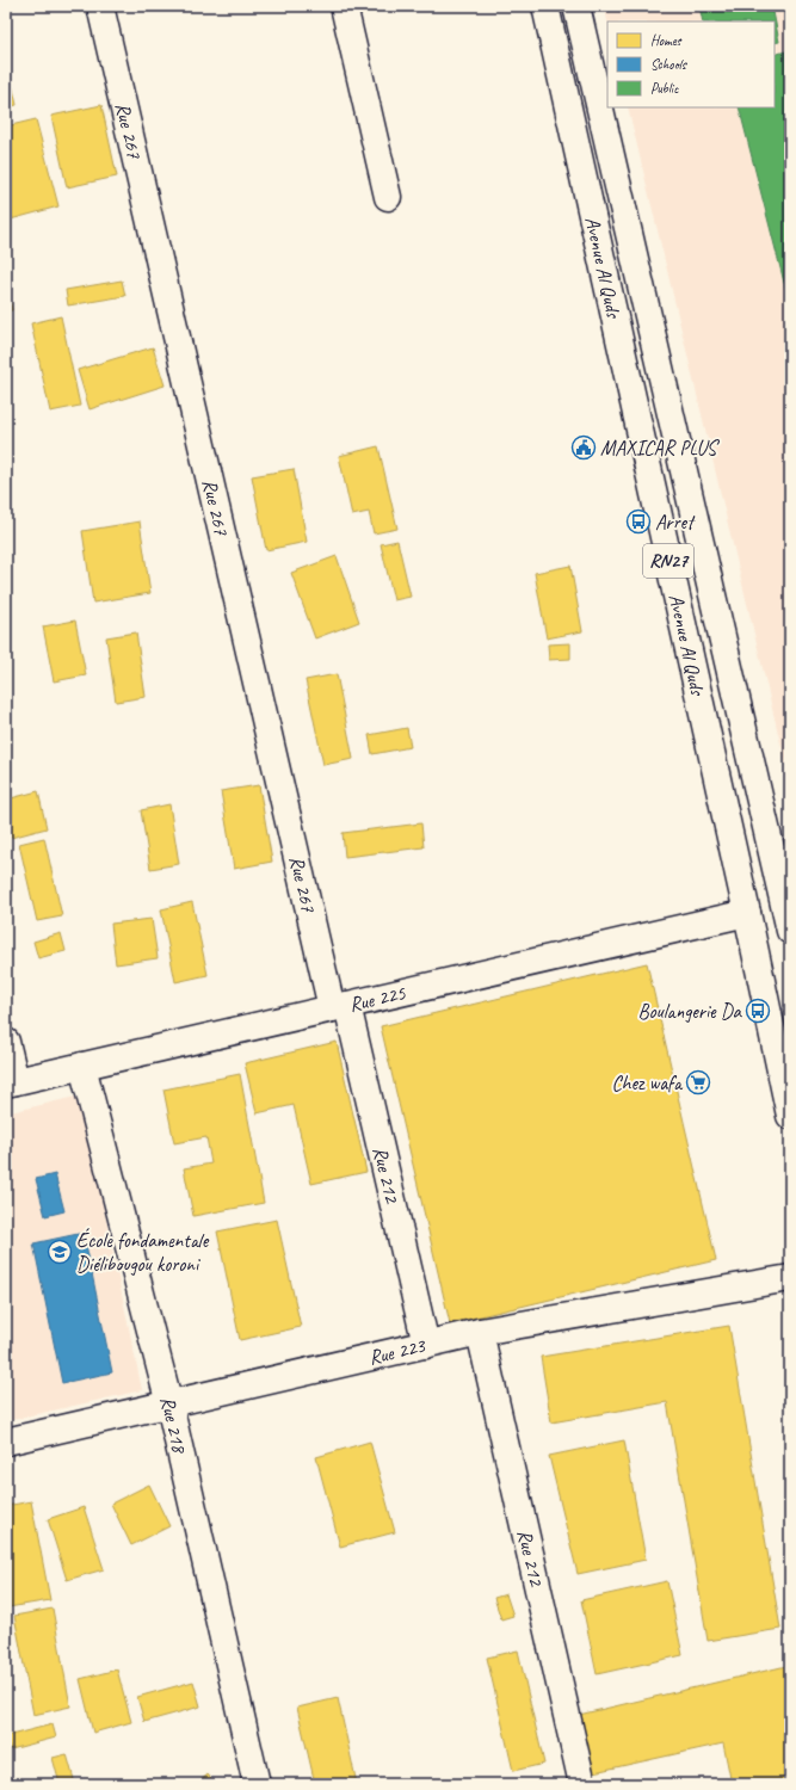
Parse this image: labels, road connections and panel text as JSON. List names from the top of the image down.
{
  "streets": {
    "street": [
      "Rue 267",
      "Avenue Al Quds",
      "RN27",
      "Rue 225",
      "Rue 212",
      "Rue 223",
      "Rue 218"
    ]
  },
  "crossings": [
    ["Rue 267", "Rue 225"],
    ["Rue 267", "Rue 212"],
    ["Avenue Al Quds", "Rue 225"],
    ["Rue 225", "Rue 212"],
    ["Rue 225", "Rue 218"],
    ["Rue 212", "Rue 223"],
    ["Rue 223", "Rue 218"]
  ],
  "places": {
    "public building": ["MAXICAR PLUS"],
    "bus stop": ["Arret", "Boulangerie Da"],
    "supermarket": ["Chez wafa"],
    "school or university": ["École fondamentale Diélibougou koroni"]
  },
  "legend": ["Homes", "Schools", "Public"]
}
